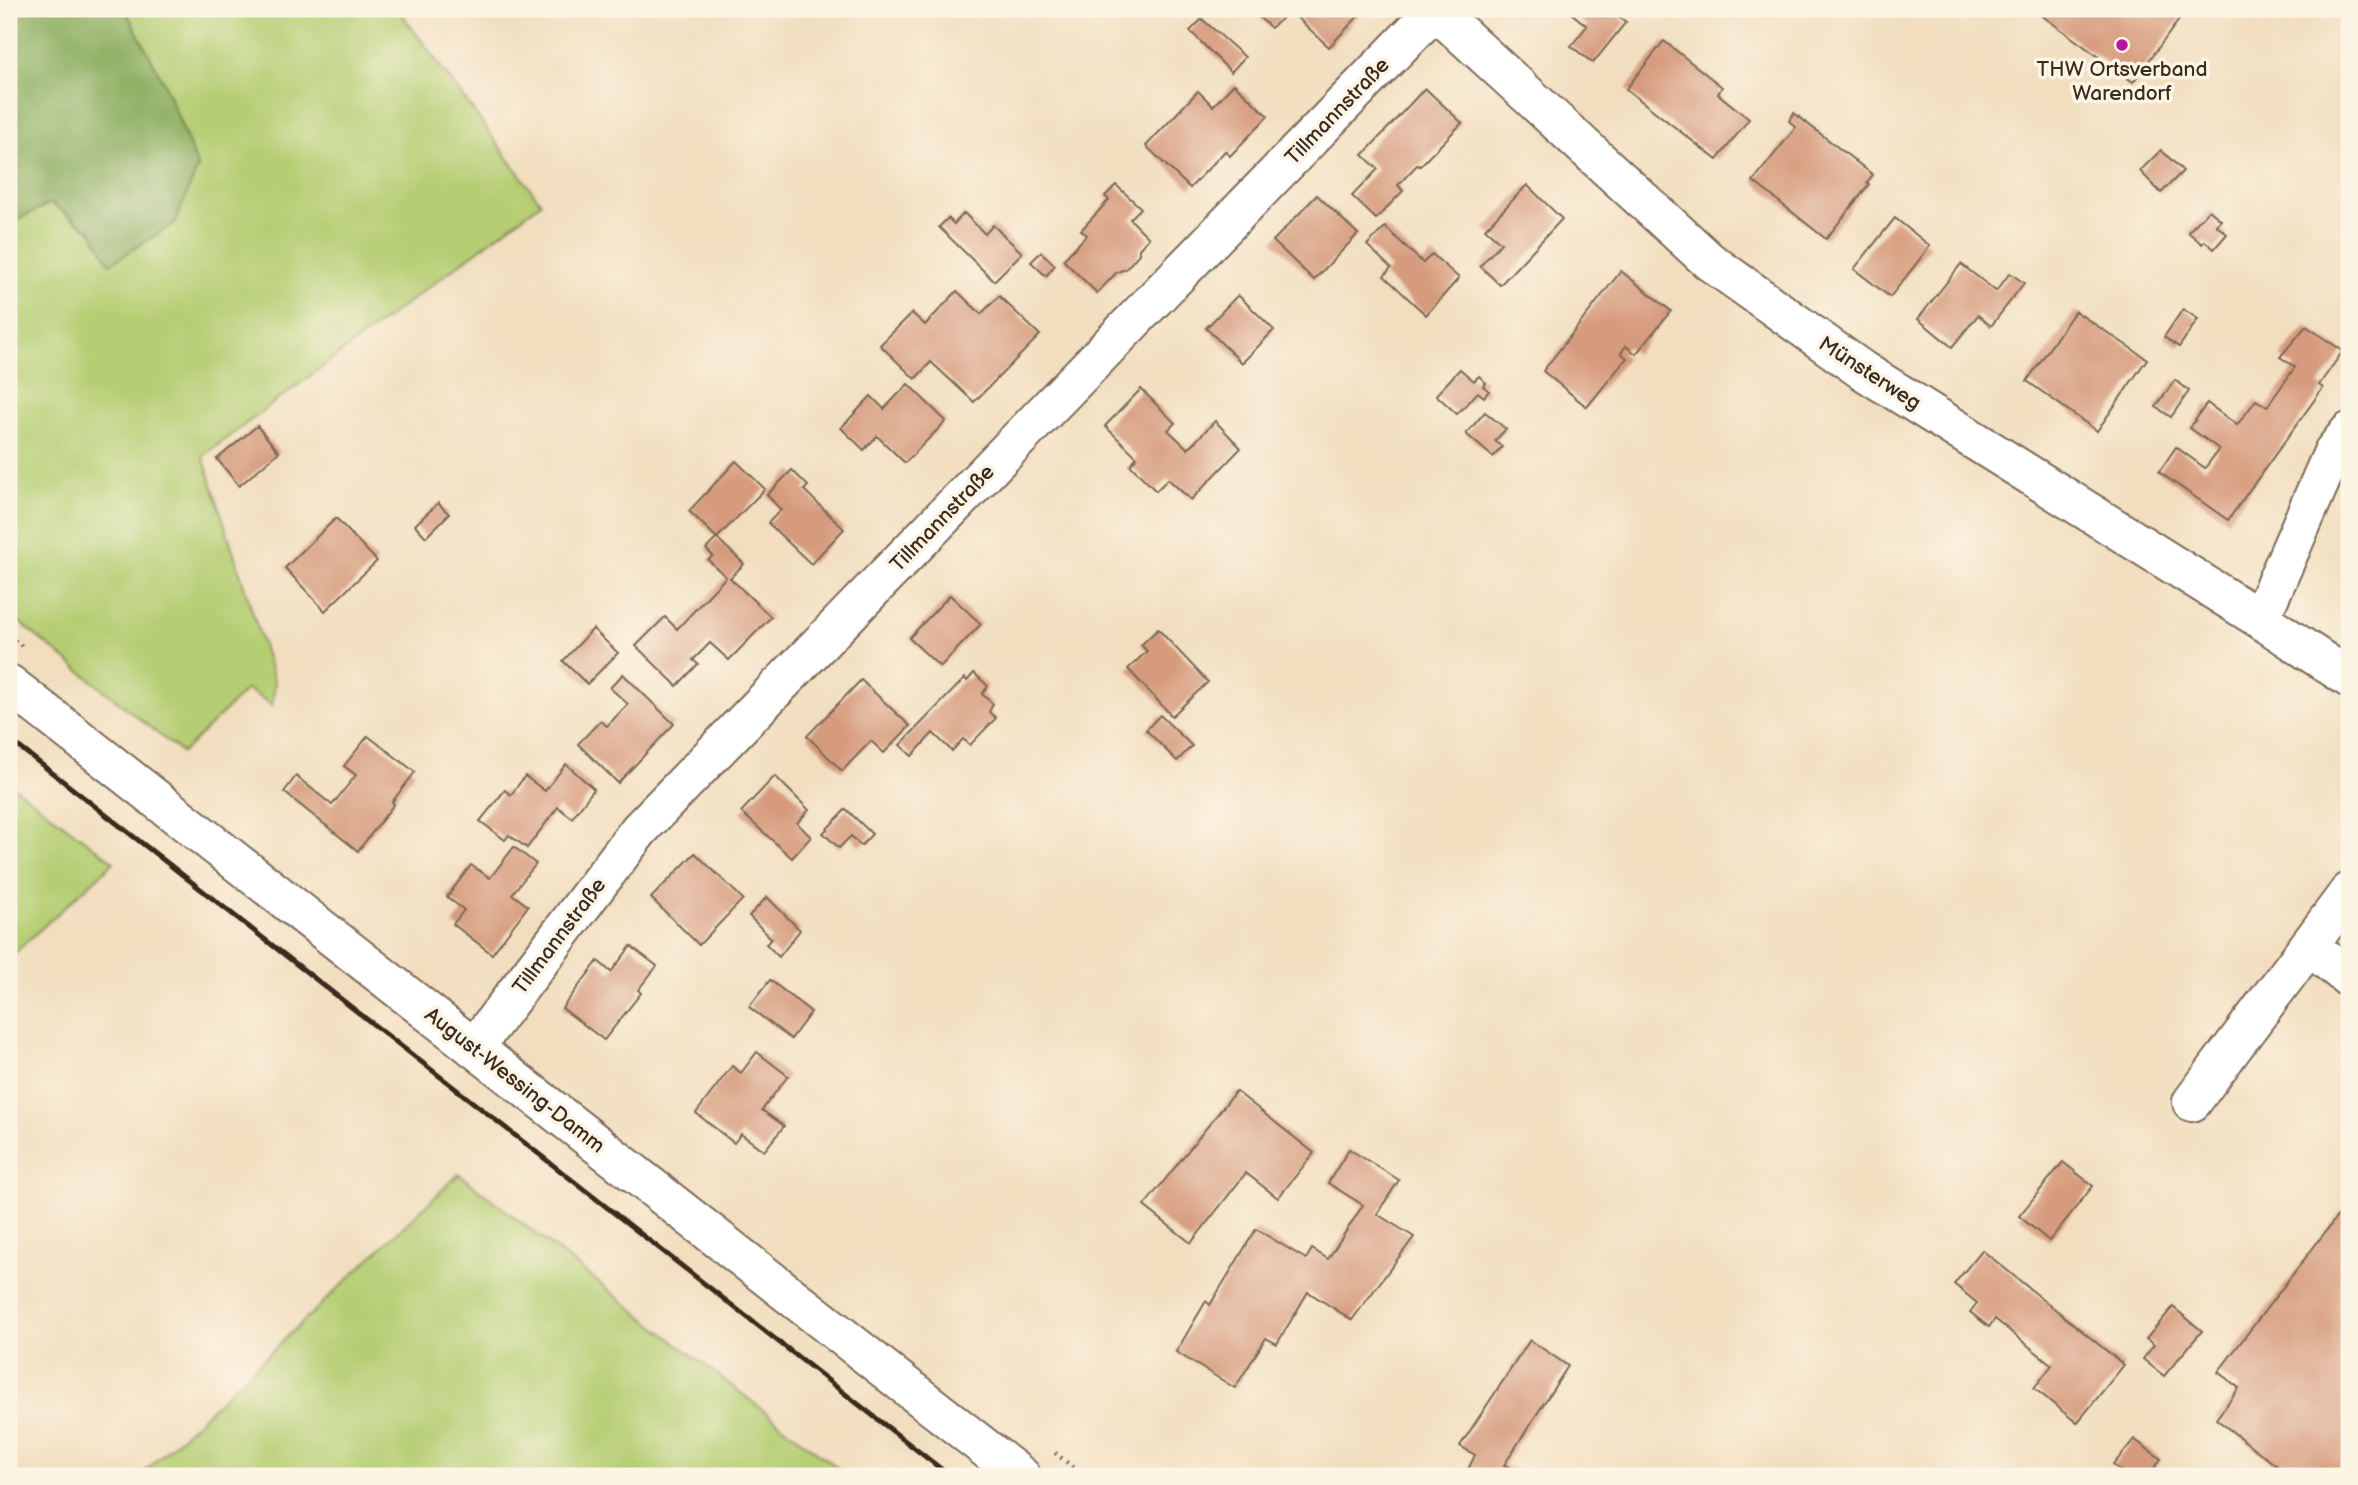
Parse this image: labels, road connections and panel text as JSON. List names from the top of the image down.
{
  "streets": {
    "street": ["Tillmannstraße", "Münsterweg", "August-Wessing-Damm"]
  },
  "crossings": [
    ["Tillmannstraße", "Münsterweg"],
    ["Tillmannstraße", "August-Wessing-Damm"]
  ],
  "places": ["THW Ortsverband Warendorf"]
}
